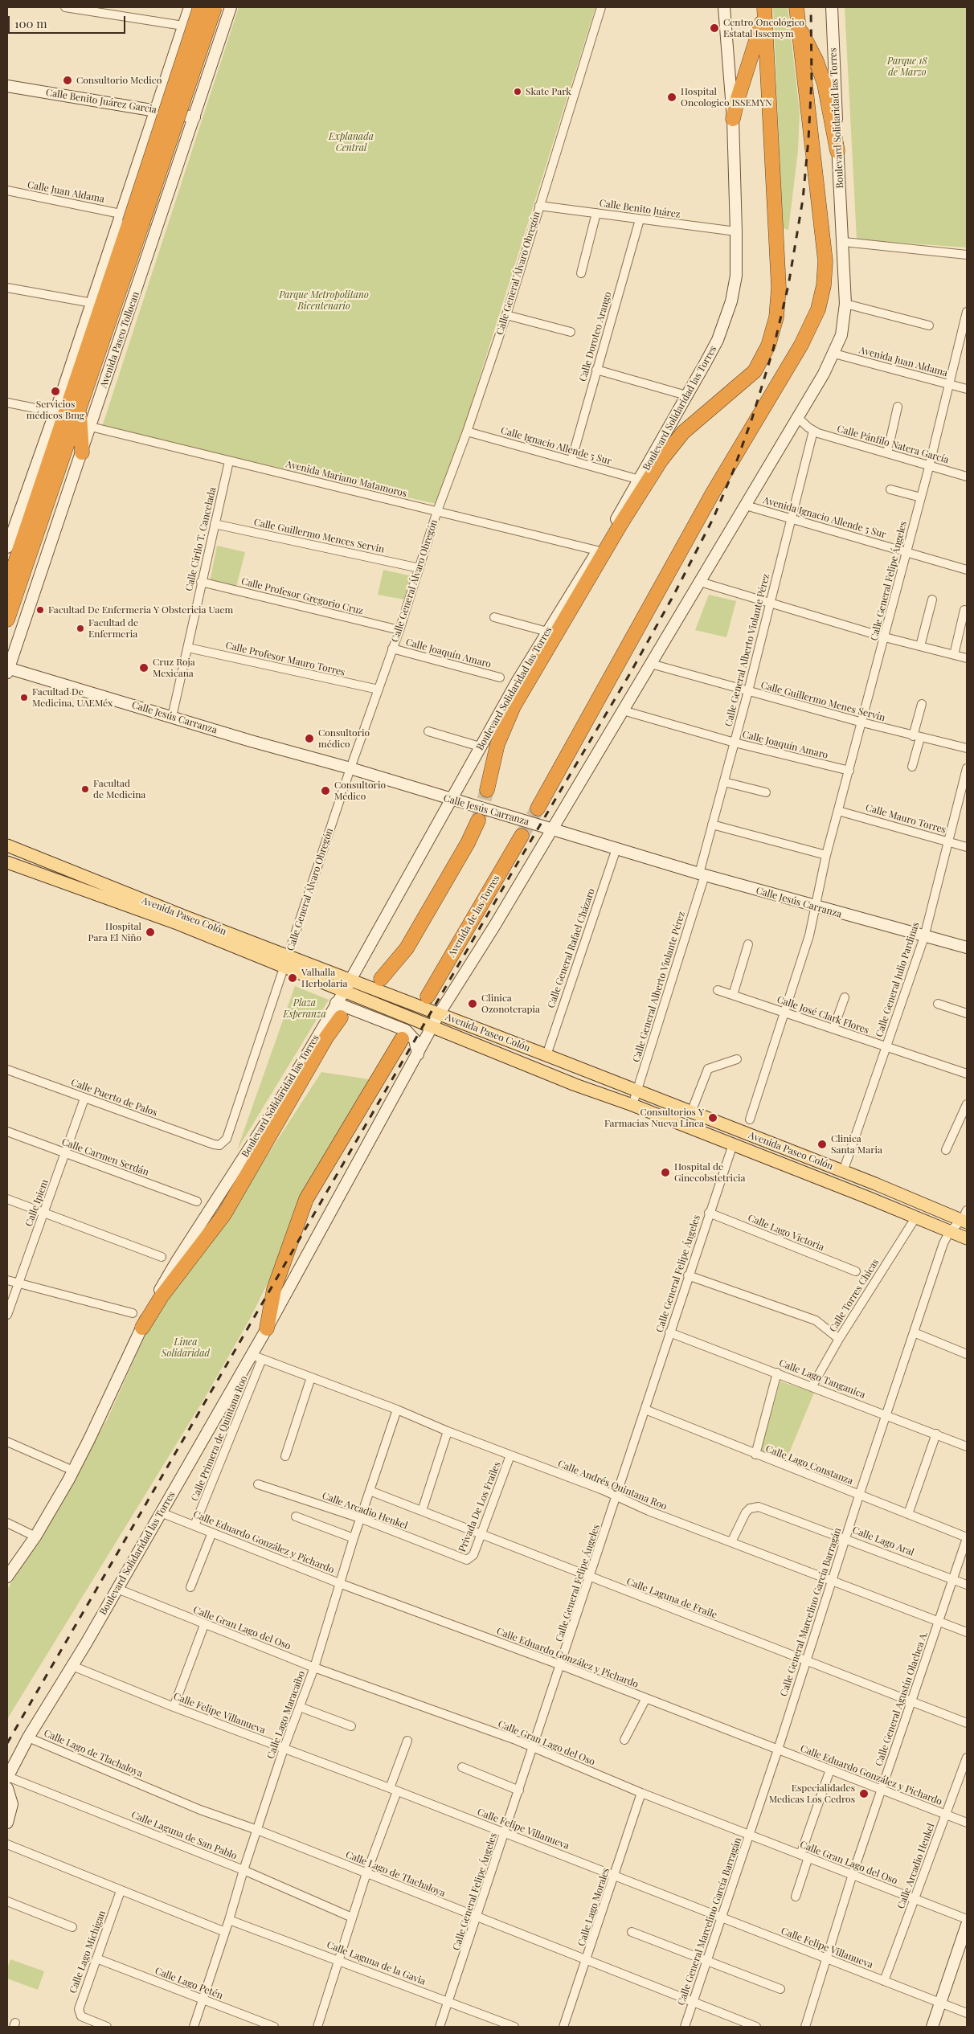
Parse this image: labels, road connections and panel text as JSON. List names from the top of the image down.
{
  "streets": {
    "highway": ["Boulevard Solidaridad las Torres", "Avenida Paseo Tollocan", "Avenida de las Torres"],
    "main road": ["Calle Benito Juárez Garcia", "Calle Jesús Carranza", "Avenida Paseo Colón"],
    "street": [
      "Calle Juan Aldama",
      "Calle Benito Juárez",
      "Calle General Álvaro Obregón",
      "Calle Doroteo Arango",
      "Avenida Juan Aldama",
      "Calle Pánfilo Natera García",
      "Calle Ignacio Allende 5 Sur",
      "Avenida Mariano Matamoros",
      "Avenida Ignacio Allende 5 Sur",
      "Calle Guillermo Mences Servin",
      "Calle Cirilo T. Cancelada",
      "Calle General Felipe Ángeles",
      "Calle Profesor Gregorio Cruz",
      "Calle General Alberto Violante Pérez",
      "Calle Joaquín Amaro",
      "Calle Profesor Mauro Torres",
      "Calle Guillermo Menes Servín",
      "Calle Mauro Torres",
      "Calle General Rafael Cházaro",
      "Calle General Julio Pardinas",
      "Calle José Clark Flores",
      "Calle Puerto de Palos",
      "Calle Carmen Serdán",
      "Calle Ipiem",
      "Calle Lago Victoria",
      "Calle Torres Chicas",
      "Calle Lago Tanganica",
      "Calle Primera de Quintana Roo",
      "Calle Lago Constanza",
      "Calle Andrés Quintana Roo",
      "Privada De Los Frailes",
      "Calle Arcadio Henkel",
      "Calle Lago Aral",
      "Calle Eduardo González y Pichardo",
      "Calle Laguna de Fraile",
      "Calle General Marcelino García Barragán",
      "Calle Gran Lago del Oso",
      "Calle General Agustín Olachea A.",
      "Calle Felipe Villanueva",
      "Calle Lago Maracaibo",
      "Calle Lago de Tlachaloya",
      "Calle Laguna de San Pablo",
      "Calle Lago Morales",
      "Calle Lago Michigan",
      "Calle Laguna de la Gavia",
      "Calle Lago Petén"
    ]
  },
  "crossings": [
    ["Calle Benito Juárez Garcia", "Avenida Paseo Tollocan"],
    ["Boulevard Solidaridad las Torres", "Calle Benito Juárez"],
    ["Boulevard Solidaridad las Torres", "Avenida Juan Aldama"],
    ["Boulevard Solidaridad las Torres", "Calle Ignacio Allende 5 Sur"],
    ["Boulevard Solidaridad las Torres", "Avenida Mariano Matamoros"],
    ["Boulevard Solidaridad las Torres", "Avenida Ignacio Allende 5 Sur"],
    ["Boulevard Solidaridad las Torres", "Calle Joaquín Amaro"],
    ["Boulevard Solidaridad las Torres", "Calle Guillermo Menes Servín"],
    ["Boulevard Solidaridad las Torres", "Calle Jesús Carranza"],
    ["Boulevard Solidaridad las Torres", "Avenida Paseo Colón"],
    ["Boulevard Solidaridad las Torres", "Calle Andrés Quintana Roo"],
    ["Boulevard Solidaridad las Torres", "Calle Eduardo González y Pichardo"],
    ["Boulevard Solidaridad las Torres", "Calle Gran Lago del Oso"],
    ["Boulevard Solidaridad las Torres", "Calle Felipe Villanueva"],
    ["Boulevard Solidaridad las Torres", "Calle Lago de Tlachaloya"],
    ["Boulevard Solidaridad las Torres", "Calle Laguna de San Pablo"],
    ["Calle Juan Aldama", "Avenida Paseo Tollocan"],
    ["Calle Benito Juárez", "Calle General Álvaro Obregón"],
    ["Calle Benito Juárez", "Calle Doroteo Arango"],
    ["Calle General Álvaro Obregón", "Calle Ignacio Allende 5 Sur"],
    ["Calle General Álvaro Obregón", "Avenida Mariano Matamoros"],
    ["Calle General Álvaro Obregón", "Calle Guillermo Mences Servin"],
    ["Calle General Álvaro Obregón", "Calle Profesor Gregorio Cruz"],
    ["Calle General Álvaro Obregón", "Calle Joaquín Amaro"],
    ["Calle General Álvaro Obregón", "Calle Profesor Mauro Torres"],
    ["Calle General Álvaro Obregón", "Calle Jesús Carranza"],
    ["Calle General Álvaro Obregón", "Avenida Paseo Colón"],
    ["Calle General Álvaro Obregón", "Calle Puerto de Palos"],
    ["Calle Doroteo Arango", "Calle Ignacio Allende 5 Sur"],
    ["Avenida Paseo Tollocan", "Avenida Mariano Matamoros"],
    ["Avenida Paseo Tollocan", "Calle Jesús Carranza"],
    ["Avenida Juan Aldama", "Calle General Felipe Ángeles"],
    ["Calle Pánfilo Natera García", "Calle General Felipe Ángeles"],
    ["Calle Pánfilo Natera García", "Calle General Alberto Violante Pérez"],
    ["Avenida Mariano Matamoros", "Calle Cirilo T. Cancelada"],
    ["Avenida Ignacio Allende 5 Sur", "Calle General Felipe Ángeles"],
    ["Avenida Ignacio Allende 5 Sur", "Calle General Alberto Violante Pérez"],
    ["Calle Guillermo Mences Servin", "Calle Cirilo T. Cancelada"],
    ["Calle Cirilo T. Cancelada", "Calle Profesor Gregorio Cruz"],
    ["Calle Cirilo T. Cancelada", "Calle Profesor Mauro Torres"],
    ["Calle Cirilo T. Cancelada", "Calle Jesús Carranza"],
    ["Calle General Felipe Ángeles", "Calle Joaquín Amaro"],
    ["Calle General Felipe Ángeles", "Calle Guillermo Menes Servín"],
    ["Calle General Felipe Ángeles", "Calle Jesús Carranza"],
    ["Calle General Felipe Ángeles", "Calle Mauro Torres"],
    ["Calle General Felipe Ángeles", "Avenida Paseo Colón"],
    ["Calle General Felipe Ángeles", "Calle José Clark Flores"],
    ["Calle General Felipe Ángeles", "Calle Lago Victoria"],
    ["Calle General Felipe Ángeles", "Calle Lago Tanganica"],
    ["Calle General Felipe Ángeles", "Calle Lago Constanza"],
    ["Calle General Felipe Ángeles", "Calle Andrés Quintana Roo"],
    ["Calle General Felipe Ángeles", "Calle Eduardo González y Pichardo"],
    ["Calle General Felipe Ángeles", "Calle Laguna de Fraile"],
    ["Calle General Felipe Ángeles", "Calle Gran Lago del Oso"],
    ["Calle General Felipe Ángeles", "Calle Felipe Villanueva"],
    ["Calle General Felipe Ángeles", "Calle Lago de Tlachaloya"],
    ["Calle General Felipe Ángeles", "Calle Laguna de la Gavia"],
    ["Calle General Alberto Violante Pérez", "Calle Joaquín Amaro"],
    ["Calle General Alberto Violante Pérez", "Calle Guillermo Menes Servín"],
    ["Calle General Alberto Violante Pérez", "Calle Jesús Carranza"],
    ["Calle General Alberto Violante Pérez", "Avenida Paseo Colón"],
    ["Calle Jesús Carranza", "Calle General Rafael Cházaro"],
    ["Calle Jesús Carranza", "Calle General Julio Pardinas"],
    ["Calle Mauro Torres", "Calle General Julio Pardinas"],
    ["Avenida Paseo Colón", "Calle General Rafael Cházaro"],
    ["Avenida Paseo Colón", "Calle General Julio Pardinas"],
    ["Avenida Paseo Colón", "Calle Torres Chicas"],
    ["Avenida Paseo Colón", "Calle General Marcelino García Barragán"],
    ["Calle General Julio Pardinas", "Calle José Clark Flores"],
    ["Calle Puerto de Palos", "Calle Ipiem"],
    ["Calle Carmen Serdán", "Calle Ipiem"],
    ["Calle Torres Chicas", "Calle Lago Tanganica"],
    ["Calle Lago Tanganica", "Calle General Marcelino García Barragán"],
    ["Calle Primera de Quintana Roo", "Calle Andrés Quintana Roo"],
    ["Calle Primera de Quintana Roo", "Calle Eduardo González y Pichardo"],
    ["Calle Lago Constanza", "Calle General Marcelino García Barragán"],
    ["Calle Lago Constanza", "Calle General Agustín Olachea A."],
    ["Calle Andrés Quintana Roo", "Privada De Los Frailes"],
    ["Calle Andrés Quintana Roo", "Calle Lago Aral"],
    ["Calle Andrés Quintana Roo", "Calle General Marcelino García Barragán"],
    ["Calle Andrés Quintana Roo", "Calle General Agustín Olachea A."],
    ["Calle Andrés Quintana Roo", "Calle Lago Maracaibo"],
    ["Privada De Los Frailes", "Calle Arcadio Henkel"],
    ["Privada De Los Frailes", "Calle Laguna de Fraile"],
    ["Calle Arcadio Henkel", "Calle Eduardo González y Pichardo"],
    ["Calle Arcadio Henkel", "Calle Gran Lago del Oso"],
    ["Calle Arcadio Henkel", "Calle Felipe Villanueva"],
    ["Calle Arcadio Henkel", "Calle Lago Maracaibo"],
    ["Calle Lago Aral", "Calle General Marcelino García Barragán"],
    ["Calle Lago Aral", "Calle General Agustín Olachea A."],
    ["Calle Eduardo González y Pichardo", "Calle General Marcelino García Barragán"],
    ["Calle Eduardo González y Pichardo", "Calle General Agustín Olachea A."],
    ["Calle Eduardo González y Pichardo", "Calle Lago Maracaibo"],
    ["Calle Laguna de Fraile", "Calle General Marcelino García Barragán"],
    ["Calle Laguna de Fraile", "Calle General Agustín Olachea A."],
    ["Calle Laguna de Fraile", "Calle Lago Maracaibo"],
    ["Calle General Marcelino García Barragán", "Calle Gran Lago del Oso"],
    ["Calle General Marcelino García Barragán", "Calle Felipe Villanueva"],
    ["Calle General Marcelino García Barragán", "Calle Lago de Tlachaloya"],
    ["Calle Gran Lago del Oso", "Calle General Agustín Olachea A."],
    ["Calle Gran Lago del Oso", "Calle Lago Maracaibo"],
    ["Calle Gran Lago del Oso", "Calle Lago Morales"],
    ["Calle General Agustín Olachea A.", "Calle Felipe Villanueva"],
    ["Calle Felipe Villanueva", "Calle Lago Maracaibo"],
    ["Calle Felipe Villanueva", "Calle Lago Morales"],
    ["Calle Lago Maracaibo", "Calle Lago de Tlachaloya"],
    ["Calle Lago Maracaibo", "Calle Laguna de San Pablo"],
    ["Calle Lago Maracaibo", "Calle Laguna de la Gavia"],
    ["Calle Lago Maracaibo", "Calle Lago Petén"],
    ["Calle Lago de Tlachaloya", "Calle Lago Morales"],
    ["Calle Lago Michigan", "Calle Lago Petén"]
  ],
  "parks": [
    "Parque 18 de Marzo",
    "Explanada Central",
    "Parque Metropolitano Bicentenario",
    "Plaza Esperanza",
    "Linea Solidaridad"
  ],
  "places": [
    "Centro Oncológico Estatal Issemym",
    "Consultorio Medico",
    "Skate Park",
    "Hospital Oncologico ISSEMYN",
    "Servicios médicos Bmg",
    "Facultad De Enfermeria Y Obstericia Uaem",
    "Facultad de Enfermeria",
    "Cruz Roja Mexicana",
    "Facultad De Medicina, UAEMéx",
    "Consultorio médico",
    "Facultad de Medicina",
    "Consultorio Médico",
    "Hospital Para El Niño",
    "Valhalla Herbolaria",
    "Clinica Ozonoterapia",
    "Consultorios Y Farmacias Nueva Linea",
    "Clinica Santa Maria",
    "Hospital de Ginecobstetricia",
    "Especialidades Medicas Los Cedros"
  ],
  "scale_bar": "100 m"
}
